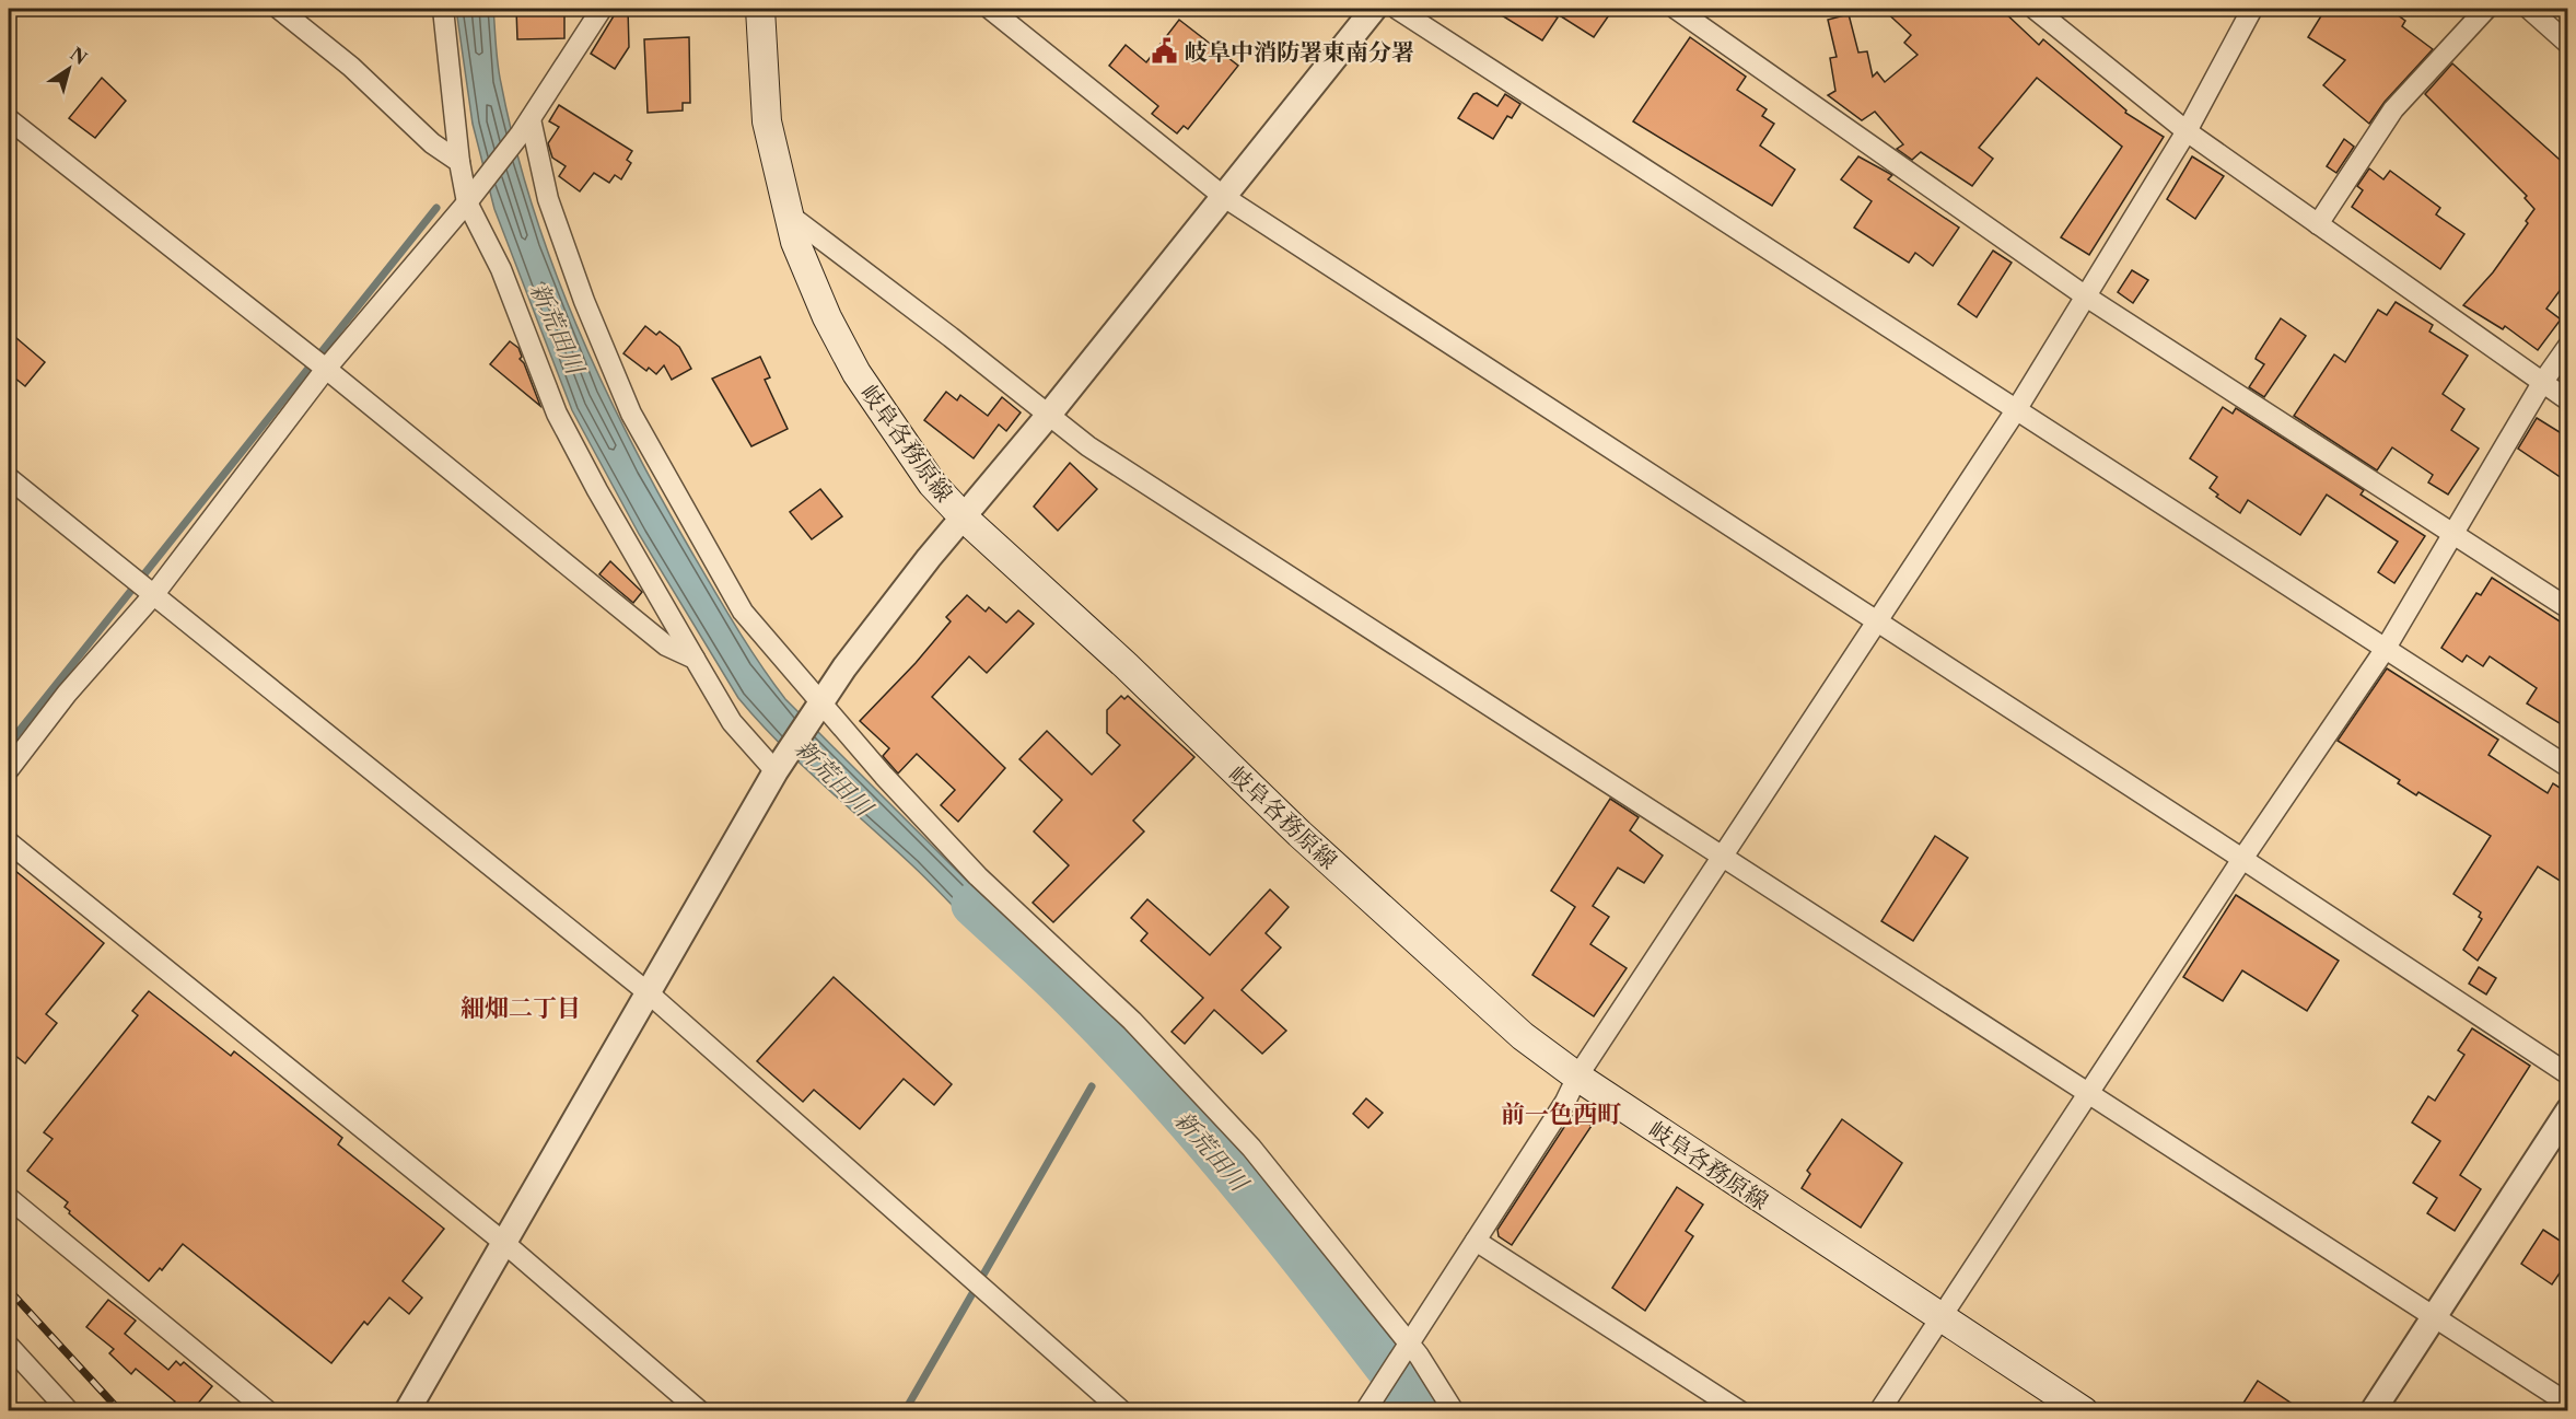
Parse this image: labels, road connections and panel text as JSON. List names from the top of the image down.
{
  "streets": {
    "main road": ["岐阜各務原線"]
  },
  "districts": ["細畑二丁目", "前一色西町"],
  "water": ["新荒田川"],
  "places": {
    "public building": ["岐阜中消防署東南分署"]
  },
  "north": "top right"
}
